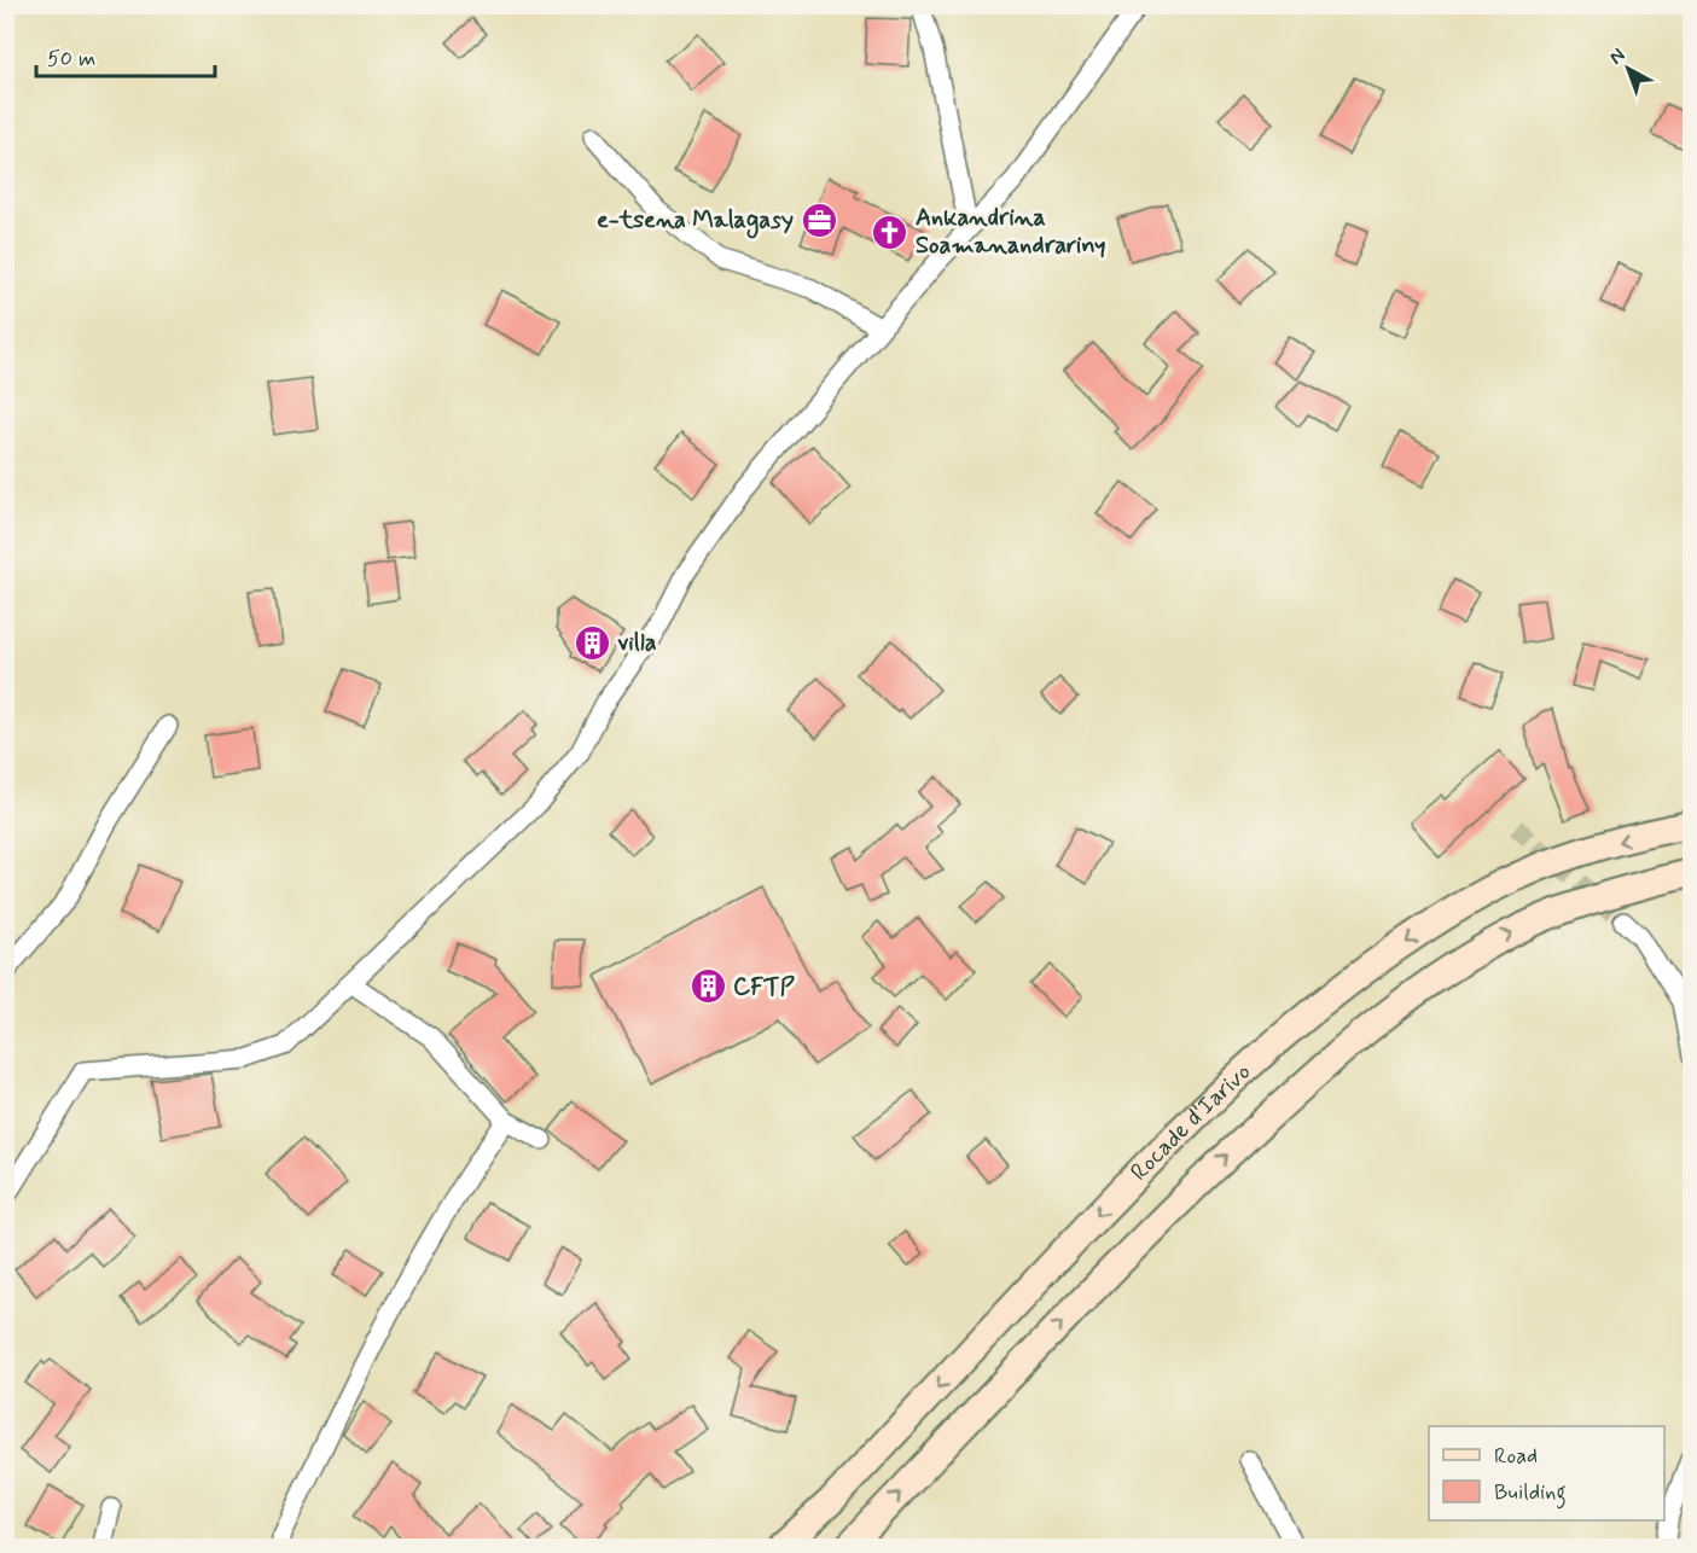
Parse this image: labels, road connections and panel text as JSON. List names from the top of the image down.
{
  "streets": {
    "main road": ["Rocade d'Iarivo"]
  },
  "places": {
    "office": ["e-tsena Malagasy"],
    "church": ["Ankandrina Soamanandrariny"],
    "building": ["villa", "CFTP"]
  },
  "legend": ["Road", "Building"],
  "scale_bar": "50 m",
  "north": "top left"
}
